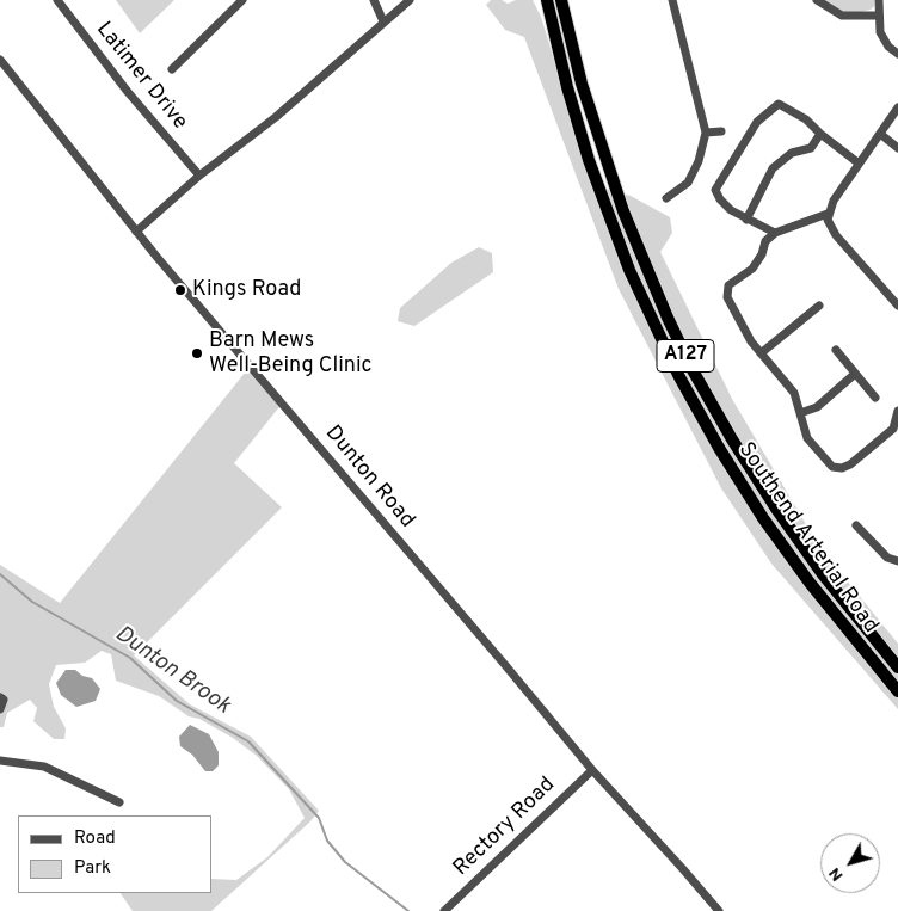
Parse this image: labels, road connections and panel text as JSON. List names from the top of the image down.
{
  "streets": {
    "highway": ["A127", "Southend Arterial Road"],
    "street": ["Latimer Drive", "Dunton Road", "Rectory Road"]
  },
  "crossings": [
    ["Dunton Road", "Rectory Road"]
  ],
  "water": ["Dunton Brook"],
  "places": ["Kings Road", "Barn Mews Well-Being Clinic"],
  "legend": ["Road", "Park"],
  "north": "bottom left"
}
